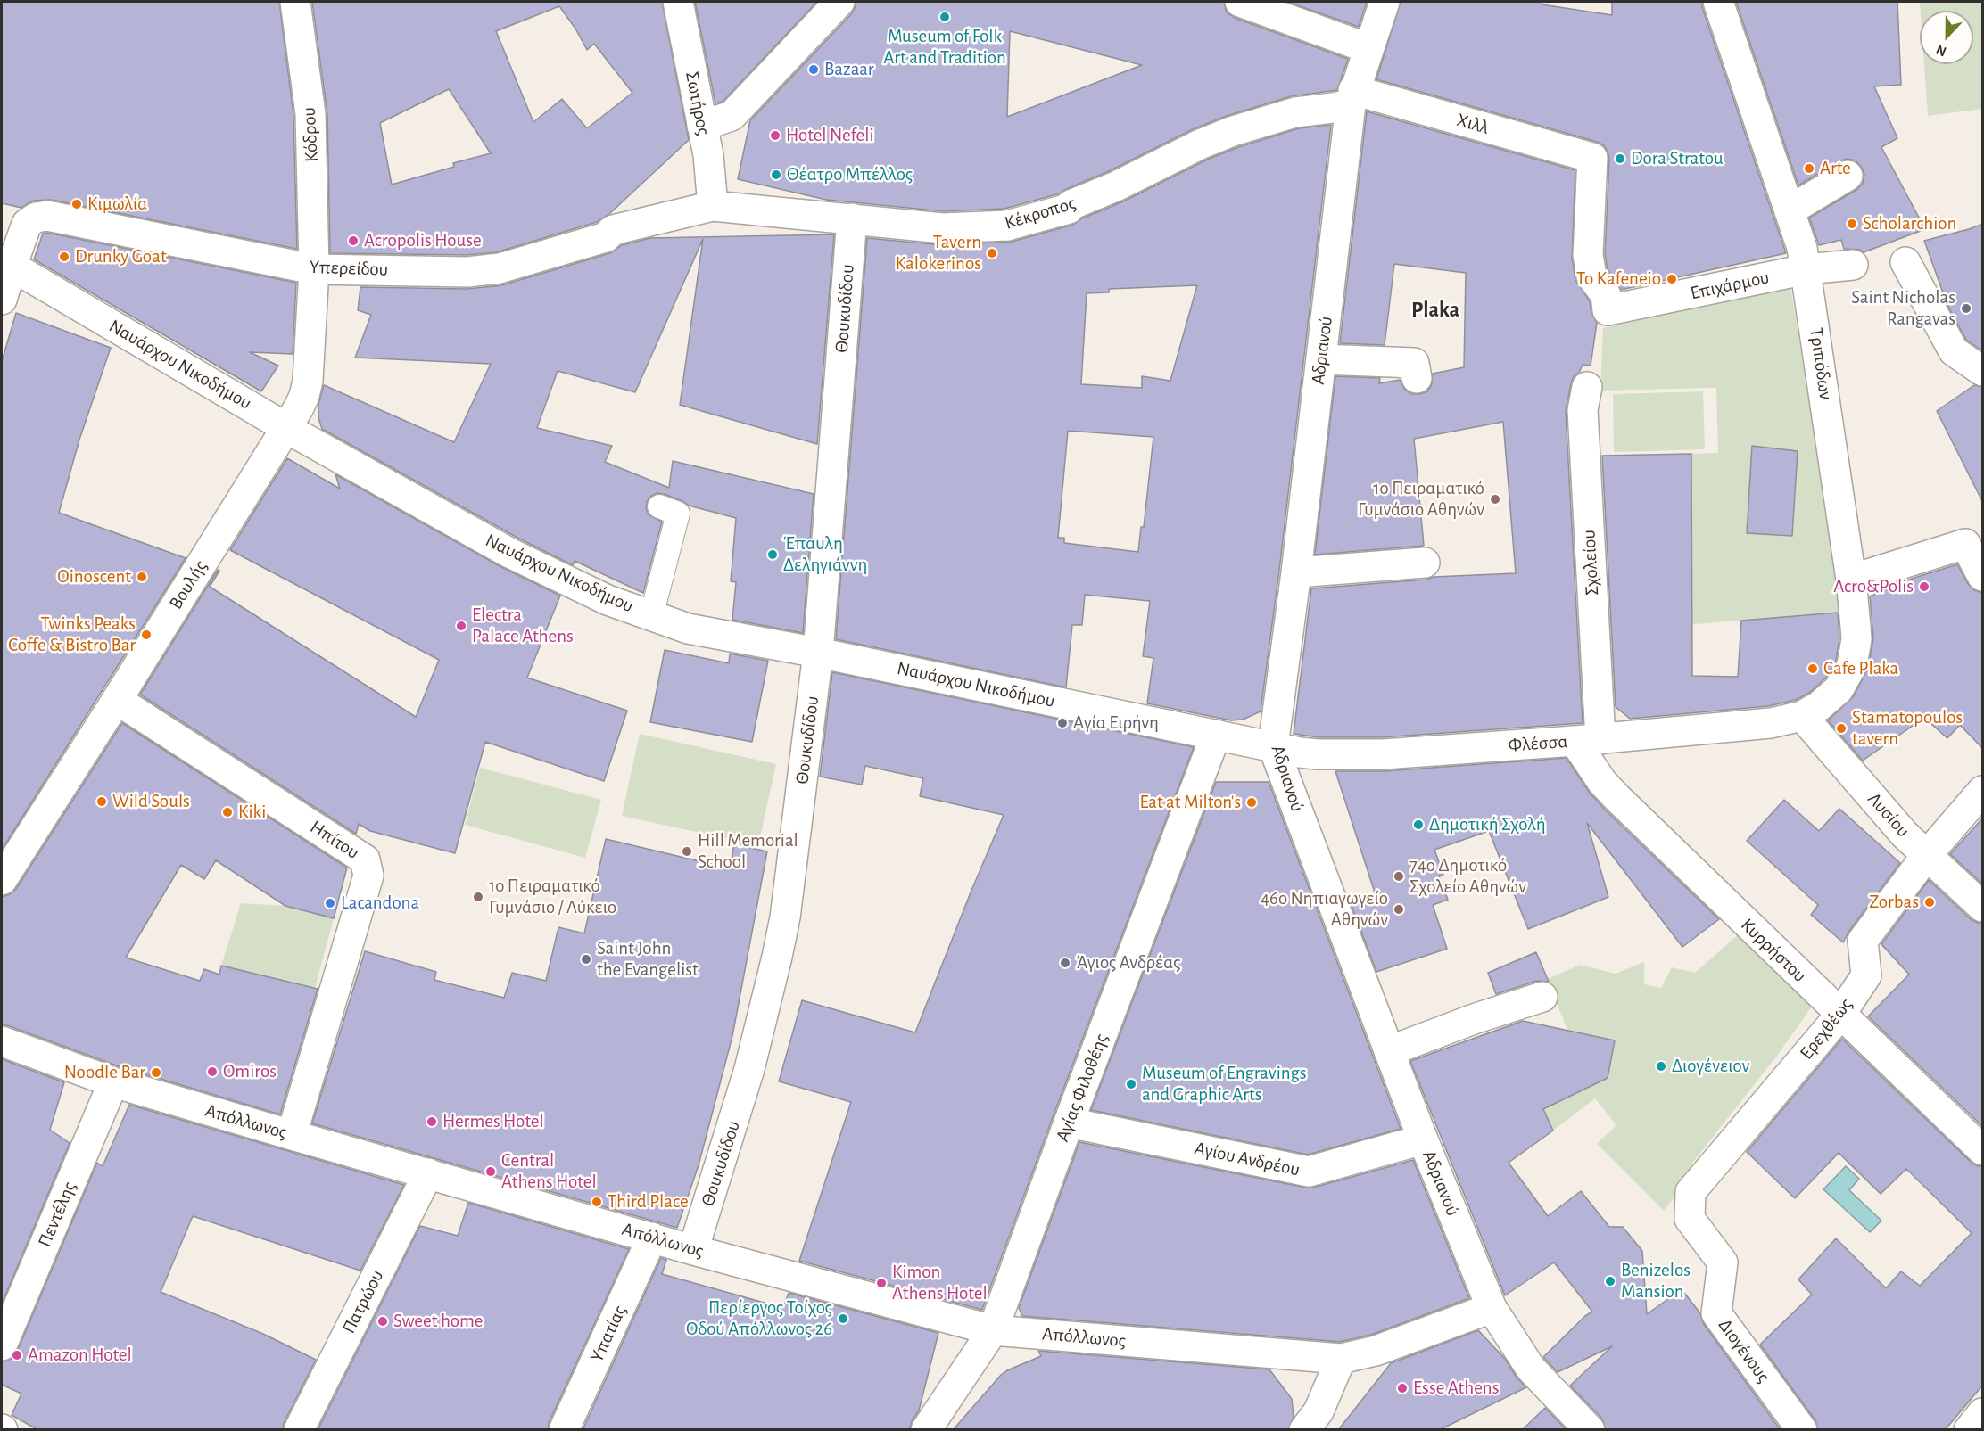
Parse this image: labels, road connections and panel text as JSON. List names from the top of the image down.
{
  "streets": {
    "street": [
      "Σωτήρος",
      "Χιλλ",
      "Κόδρου",
      "Κέκροπος",
      "Υπερείδου",
      "Επιχάρμου",
      "Θουκυδίδου",
      "Αδριανού",
      "Τριπόδων",
      "Ναυάρχου Νικοδήμου",
      "Σχολείου",
      "Βουλής",
      "Φλέσσα",
      "Λυσίου",
      "Ηπίτου",
      "Κυρρήστου",
      "Ερεχθέως",
      "Αγίας Φιλοθέης",
      "Απόλλωνος",
      "Αγίου Ανδρέου",
      "Πεντέλης",
      "Πατρώου",
      "Υπατίας",
      "Διογένους"
    ]
  },
  "crossings": [
    ["Σωτήρος", "Κέκροπος"],
    ["Σωτήρος", "Υπερείδου"],
    ["Χιλλ", "Κέκροπος"],
    ["Χιλλ", "Επιχάρμου"],
    ["Χιλλ", "Αδριανού"],
    ["Κόδρου", "Υπερείδου"],
    ["Κόδρου", "Βουλής"],
    ["Κέκροπος", "Υπερείδου"],
    ["Κέκροπος", "Θουκυδίδου"],
    ["Κέκροπος", "Αδριανού"],
    ["Υπερείδου", "Ναυάρχου Νικοδήμου"],
    ["Υπερείδου", "Βουλής"],
    ["Επιχάρμου", "Τριπόδων"],
    ["Θουκυδίδου", "Ναυάρχου Νικοδήμου"],
    ["Θουκυδίδου", "Απόλλωνος"],
    ["Αδριανού", "Ναυάρχου Νικοδήμου"],
    ["Αδριανού", "Φλέσσα"],
    ["Αδριανού", "Απόλλωνος"],
    ["Αδριανού", "Αγίου Ανδρέου"],
    ["Τριπόδων", "Φλέσσα"],
    ["Τριπόδων", "Λυσίου"],
    ["Ναυάρχου Νικοδήμου", "Βουλής"],
    ["Ναυάρχου Νικοδήμου", "Φλέσσα"],
    ["Ναυάρχου Νικοδήμου", "Αγίας Φιλοθέης"],
    ["Σχολείου", "Φλέσσα"],
    ["Σχολείου", "Κυρρήστου"],
    ["Βουλής", "Ηπίτου"],
    ["Φλέσσα", "Λυσίου"],
    ["Φλέσσα", "Κυρρήστου"],
    ["Λυσίου", "Ερεχθέως"],
    ["Ηπίτου", "Απόλλωνος"],
    ["Κυρρήστου", "Ερεχθέως"],
    ["Ερεχθέως", "Διογένους"],
    ["Αγίας Φιλοθέης", "Απόλλωνος"],
    ["Αγίας Φιλοθέης", "Αγίου Ανδρέου"],
    ["Απόλλωνος", "Πεντέλης"],
    ["Απόλλωνος", "Πατρώου"],
    ["Απόλλωνος", "Υπατίας"]
  ],
  "districts": ["Plaka"],
  "places": [
    "Museum of Folk Art and Tradition",
    "Bazaar",
    "Hotel Nefeli",
    "Dora Stratou",
    "Arte",
    "Θέατρο Μπέλλος",
    "Κιμωλία",
    "Scholarchion",
    "Acropolis House",
    "Tavern Kalokerinos",
    "Drunky Goat",
    "To Kafeneio",
    "Saint Nicholas Rangavas",
    "1ο Πειραματικό Γυμνάσιο Αθηνών",
    "Έπαυλη Δεληγιάννη",
    "Oinoscent",
    "Acro&Polis",
    "Electra Palace Athens",
    "Twinks Peaks Coffe & Bistro Bar",
    "Cafe Plaka",
    "Αγία Ειρήνη",
    "Stamatopoulos tavern",
    "Wild Souls",
    "Eat at Milton's",
    "Kiki",
    "Δημοτική Σχολή",
    "Hill Memorial School",
    "74ο Δημοτικό Σχολείο Αθηνών",
    "1ο Πειραματικό Γυμνάσιο / Λύκειο",
    "Zorbas",
    "Lacandona",
    "46ο Νηπιαγωγείο Αθηνών",
    "Saint John the Evangelist",
    "Άγιος Ανδρέας",
    "Διογένειον",
    "Omiros",
    "Noodle Bar",
    "Museum of Engravings and Graphic Arts",
    "Hermes Hotel",
    "Central Athens Hotel",
    "Third Place",
    "Benizelos Mansion",
    "Kimon Athens Hotel",
    "Περίεργος Τοίχος Οδού Απόλλωνος 26",
    "Sweet home",
    "Amazon Hotel",
    "Esse Athens"
  ],
  "north": "bottom"
}
